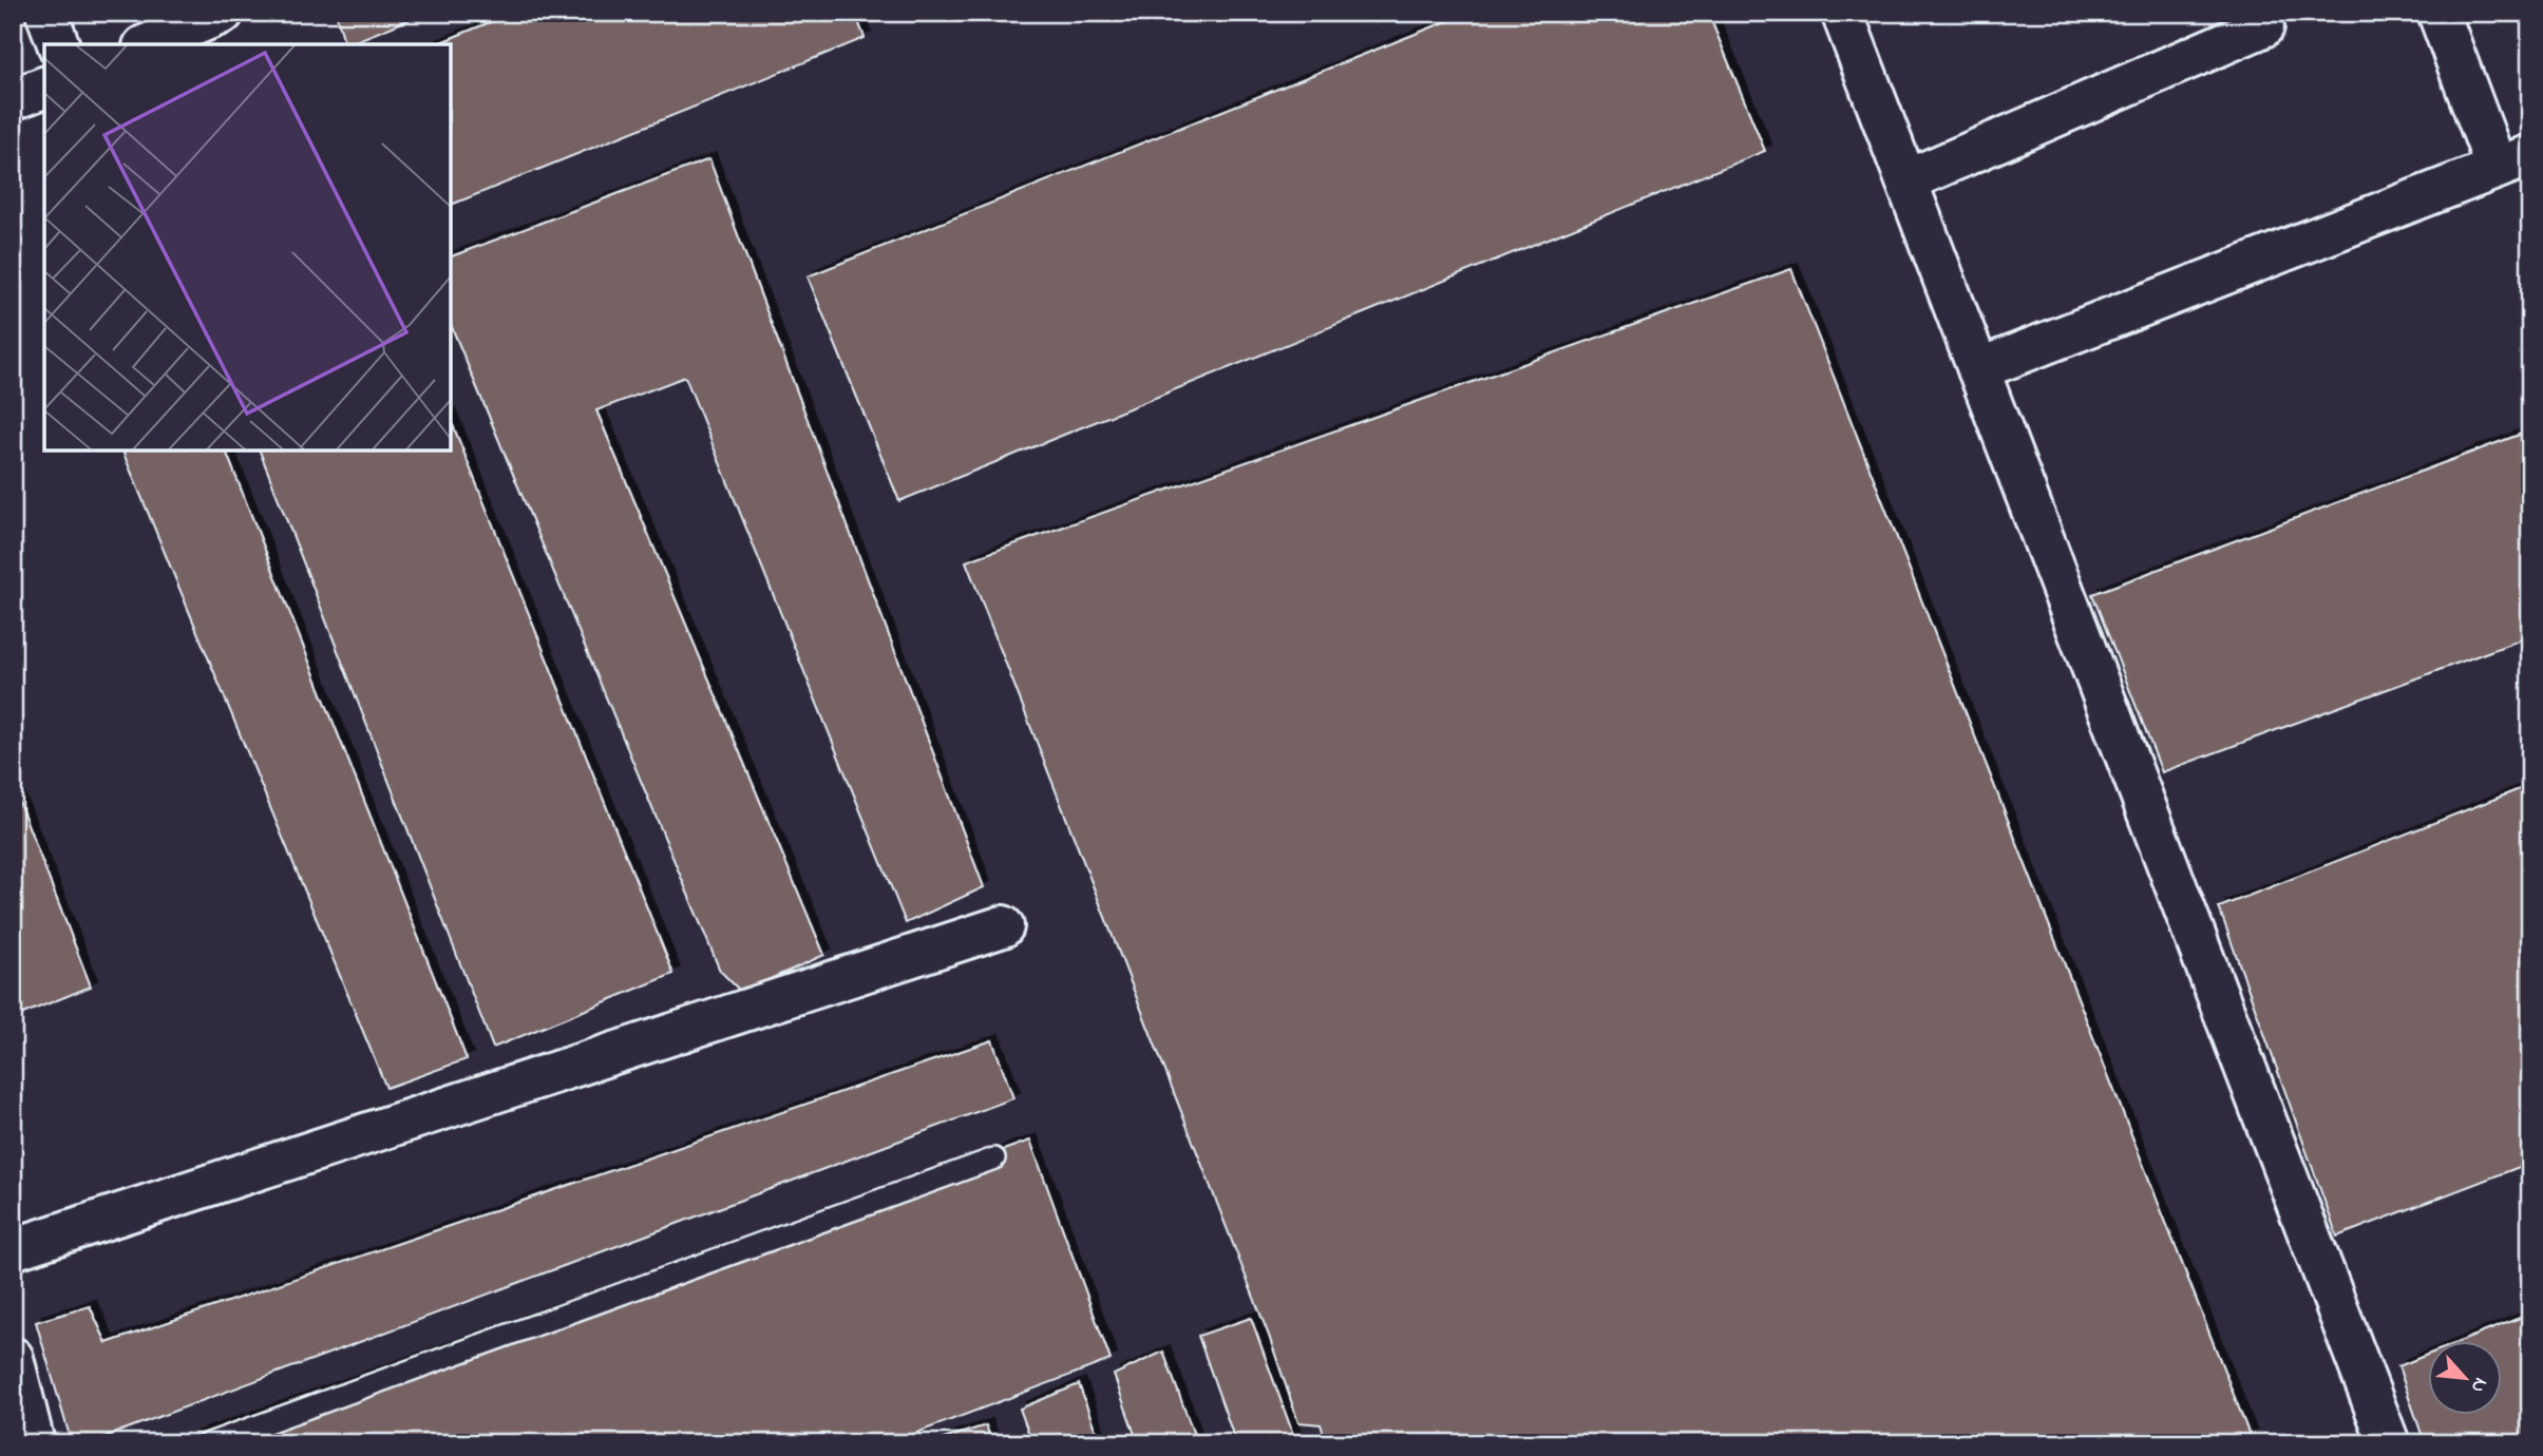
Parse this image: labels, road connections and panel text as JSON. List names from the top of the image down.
{
  "north": "bottom right"
}
